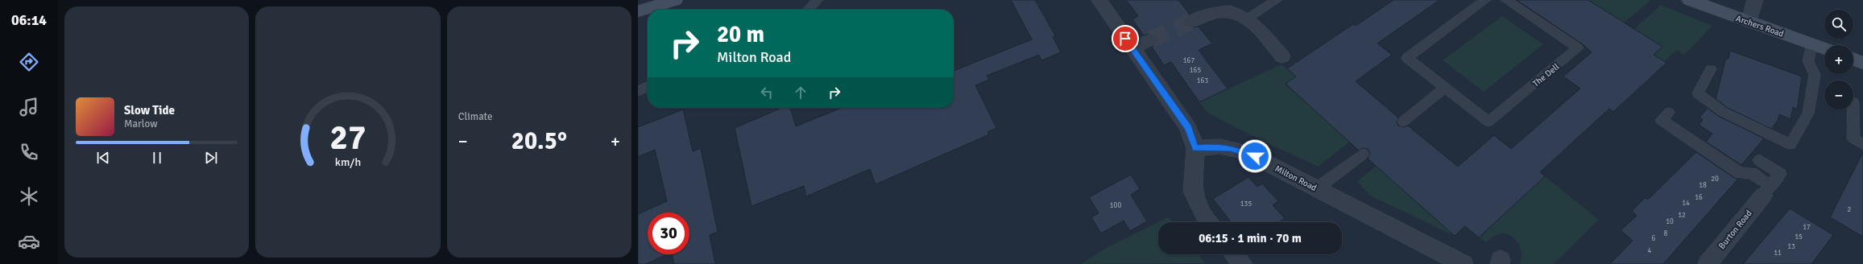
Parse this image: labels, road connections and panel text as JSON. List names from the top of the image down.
{
  "streets": {
    "street": ["Archers Road", "Milton Road", "Burton Road"],
    "lane": ["The Dell"]
  },
  "house_numbers": [
    "167",
    "165",
    "163",
    "20",
    "18",
    "16",
    "14",
    "135",
    "100",
    "2",
    "12",
    "10",
    "17",
    "8",
    "15",
    "6",
    "13",
    "4",
    "11"
  ],
  "page": {
    "tabs": "06:14",
    "tile": "Climate",
    "map_buttons": ["+", "−"],
    "turn": ["20 m", "Milton Road"],
    "song": ["Slow Tide", "Marlow"],
    "heat": ["−", "20.5°", "+"],
    "limit": "30",
    "trip": "06:15 · 1 min · 70 m",
    "gauge": ["27", "km/h"]
  }
}
